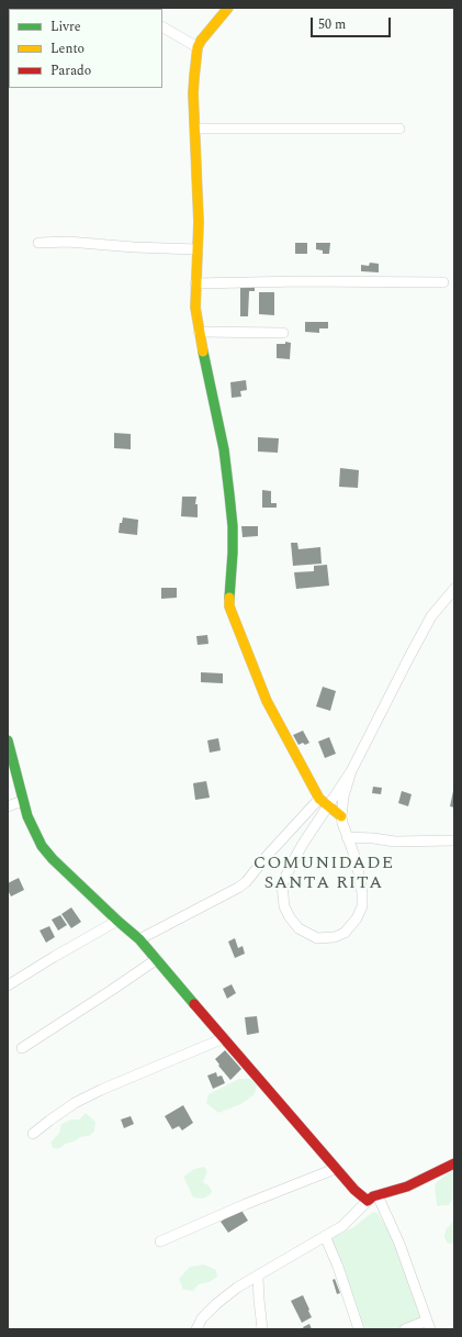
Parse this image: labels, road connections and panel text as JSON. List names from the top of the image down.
{
  "districts": ["COMUNIDADE SANTA RITA"],
  "legend": ["Livre", "Lento", "Parado"],
  "scale_bar": "50 m"
}
